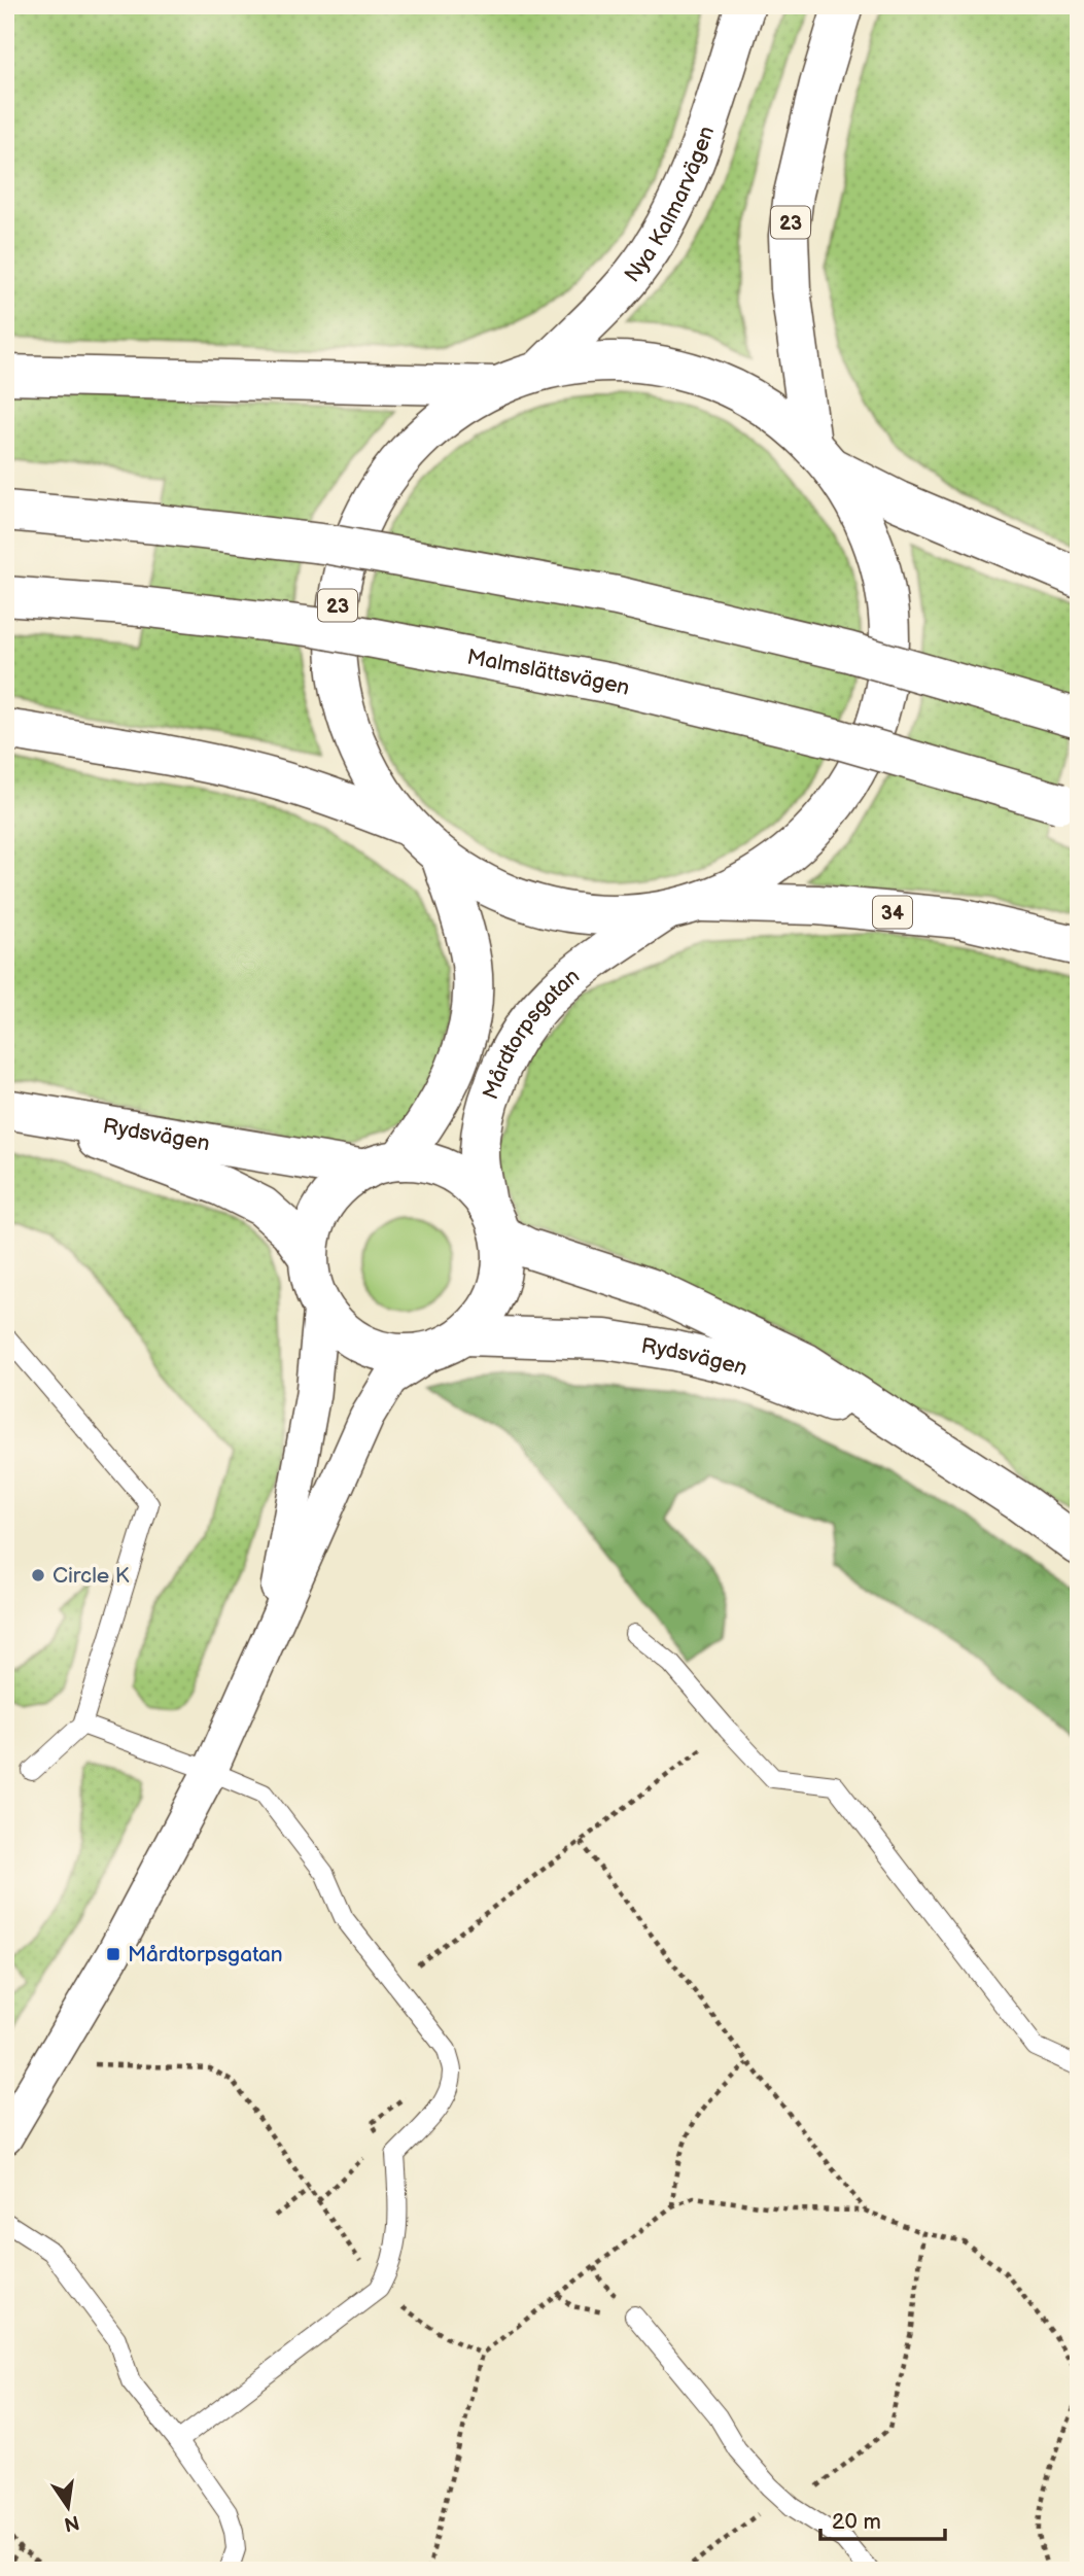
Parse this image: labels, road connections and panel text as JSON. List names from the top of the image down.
{
  "streets": {
    "main road": [
      "Nya Kalmarvägen",
      "23",
      "Malmslättsvägen",
      "34",
      "Mårdtorpsgatan",
      "Rydsvägen"
    ]
  },
  "crossings": [
    ["Nya Kalmarvägen", "34"],
    ["Nya Kalmarvägen", "Mårdtorpsgatan"],
    ["Mårdtorpsgatan", "Rydsvägen"]
  ],
  "places": {
    "other": ["Circle K"],
    "transit": ["Mårdtorpsgatan"]
  },
  "scale_bar": "20 m",
  "north": "bottom"
}
